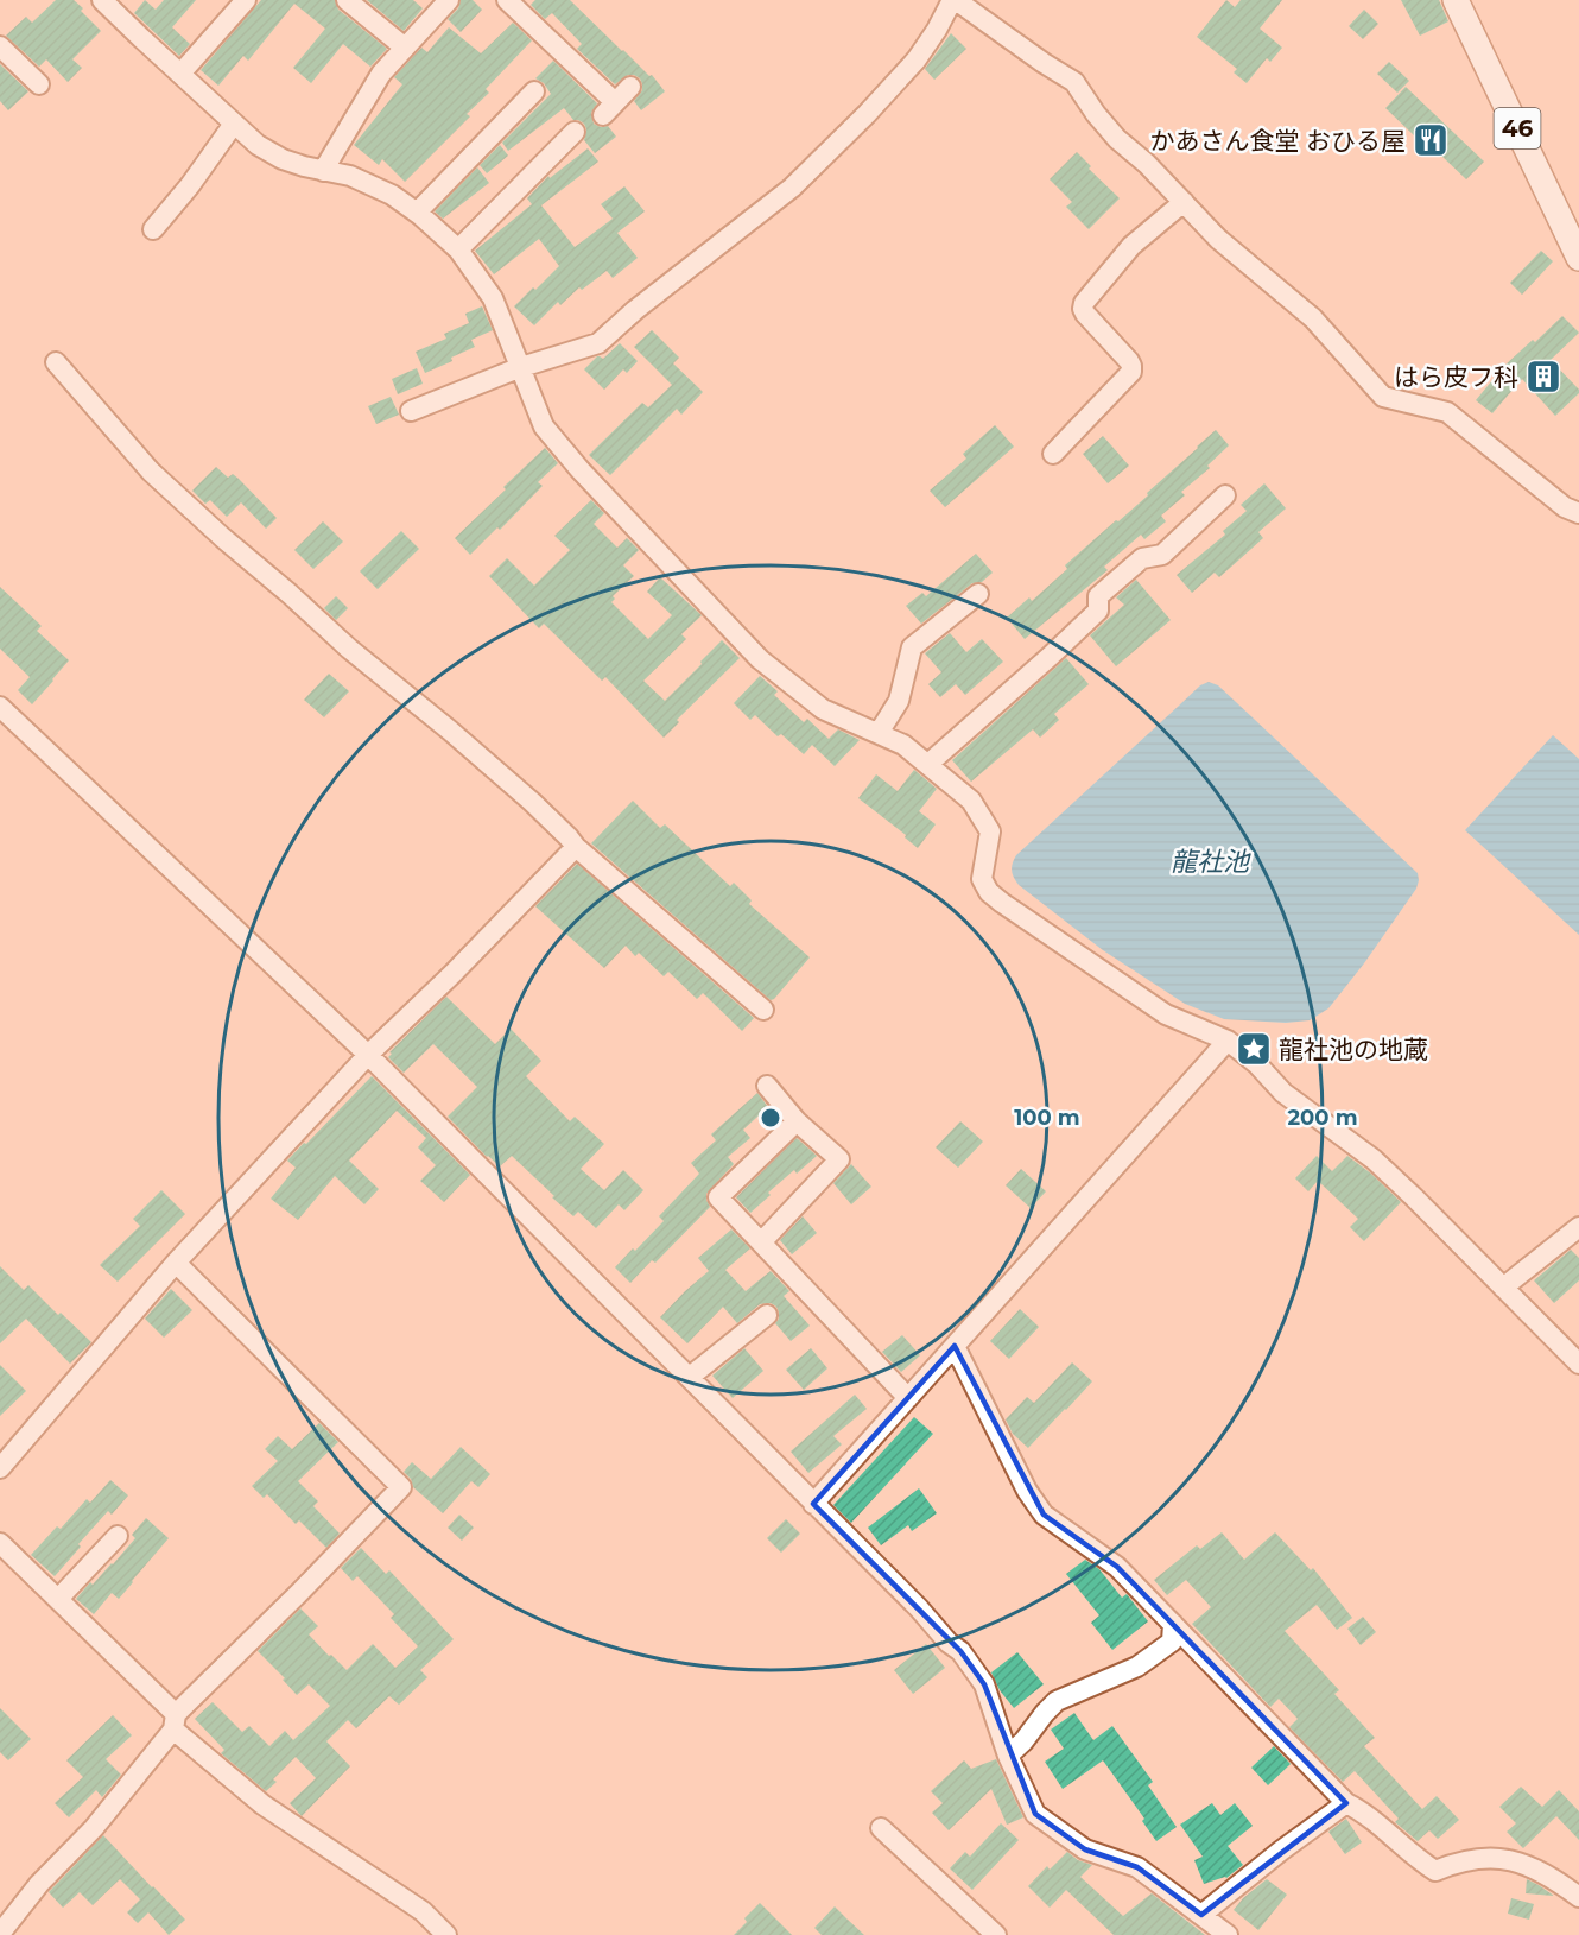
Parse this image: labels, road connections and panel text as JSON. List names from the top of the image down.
{
  "streets": {
    "main road": ["46"]
  },
  "water": ["龍社池"],
  "places": {
    "restaurant": ["かあさん食堂 おひる屋"],
    "building": ["はら皮フ科"],
    "place": ["龍社池の地蔵"]
  },
  "rings": ["100 m", "200 m"]
}
